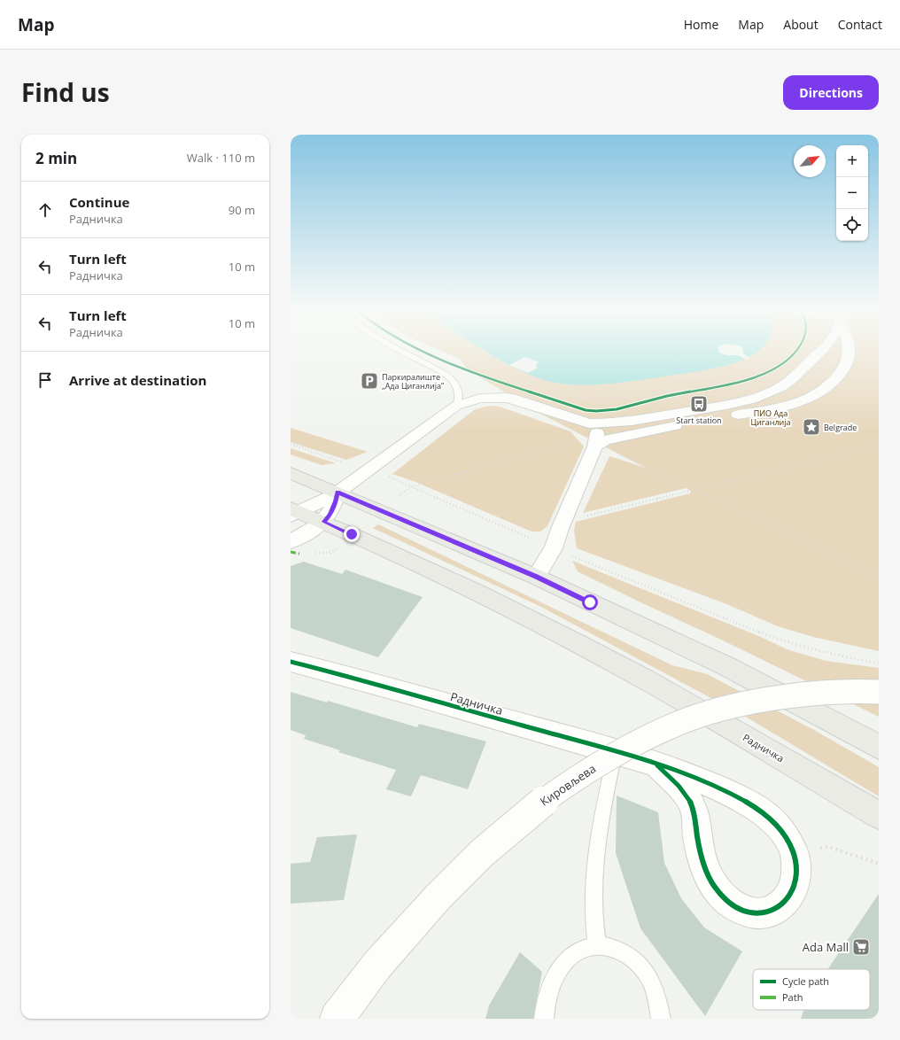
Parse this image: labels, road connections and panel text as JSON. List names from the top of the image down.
{
  "streets": {
    "main road": ["Радничка"],
    "street": ["Кировљева"]
  },
  "parks": ["ПИО Ада Циганлија"],
  "places": {
    "parking": ["Паркиралиште „Ада Циганлија”"],
    "bus stop": ["Start station"],
    "place": ["Belgrade"],
    "supermarket": ["Ada Mall"]
  },
  "legend": ["Cycle path", "Path"],
  "north": "top right",
  "page": {
    "header": "Map",
    "nav": [
      "Home",
      "Map",
      "About",
      "Contact"
    ],
    "title": "Find us",
    "buttons": "Directions",
    "heading": ["2 min", "Walk · 110 m"],
    "map_buttons": ["+", "−"],
    "list": [
      ["Continue", "Радничка", "90 m"],
      ["Turn left", "Радничка", "10 m"],
      ["Turn left", "Радничка", "10 m"],
      "Arrive at destination"
    ]
  }
}
